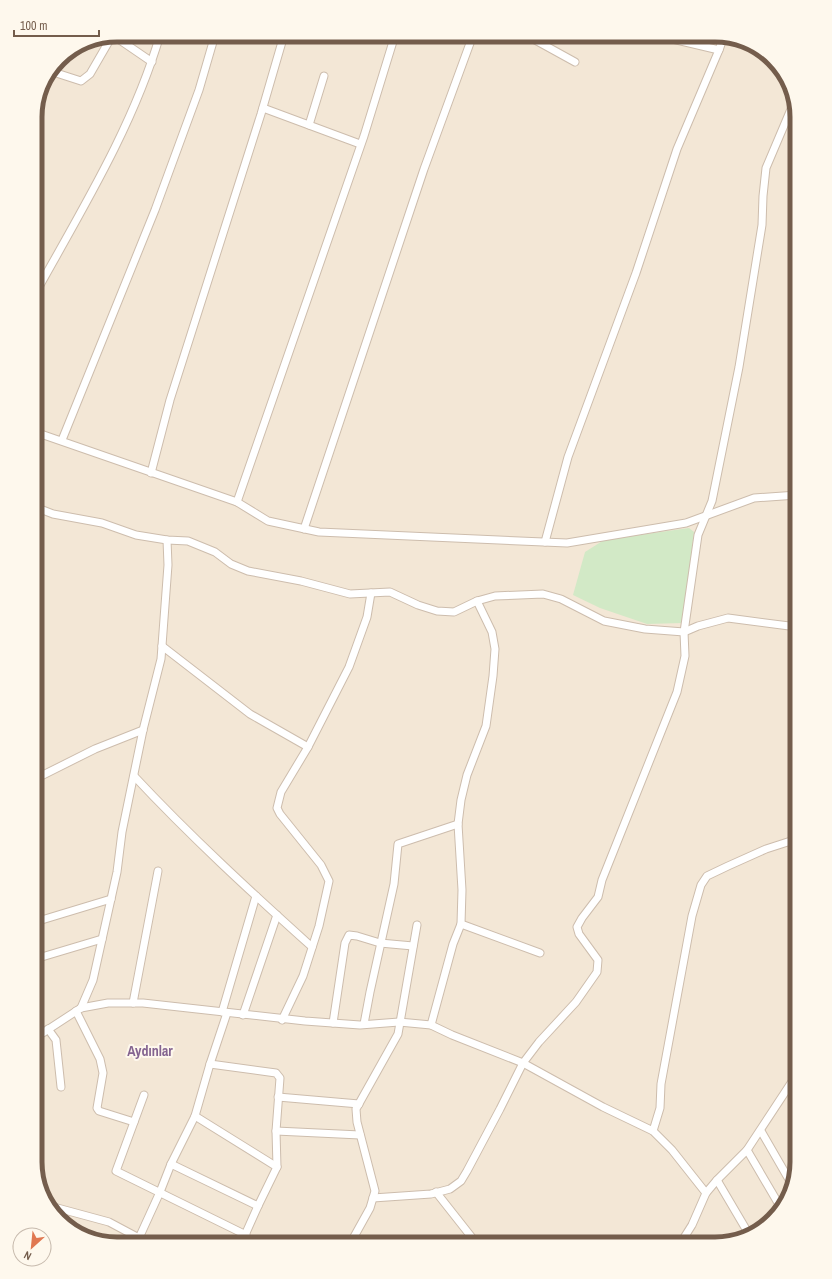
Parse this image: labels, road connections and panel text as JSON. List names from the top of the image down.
{
  "districts": ["Aydınlar"],
  "scale_bar": "100 m",
  "north": "bottom left"
}
